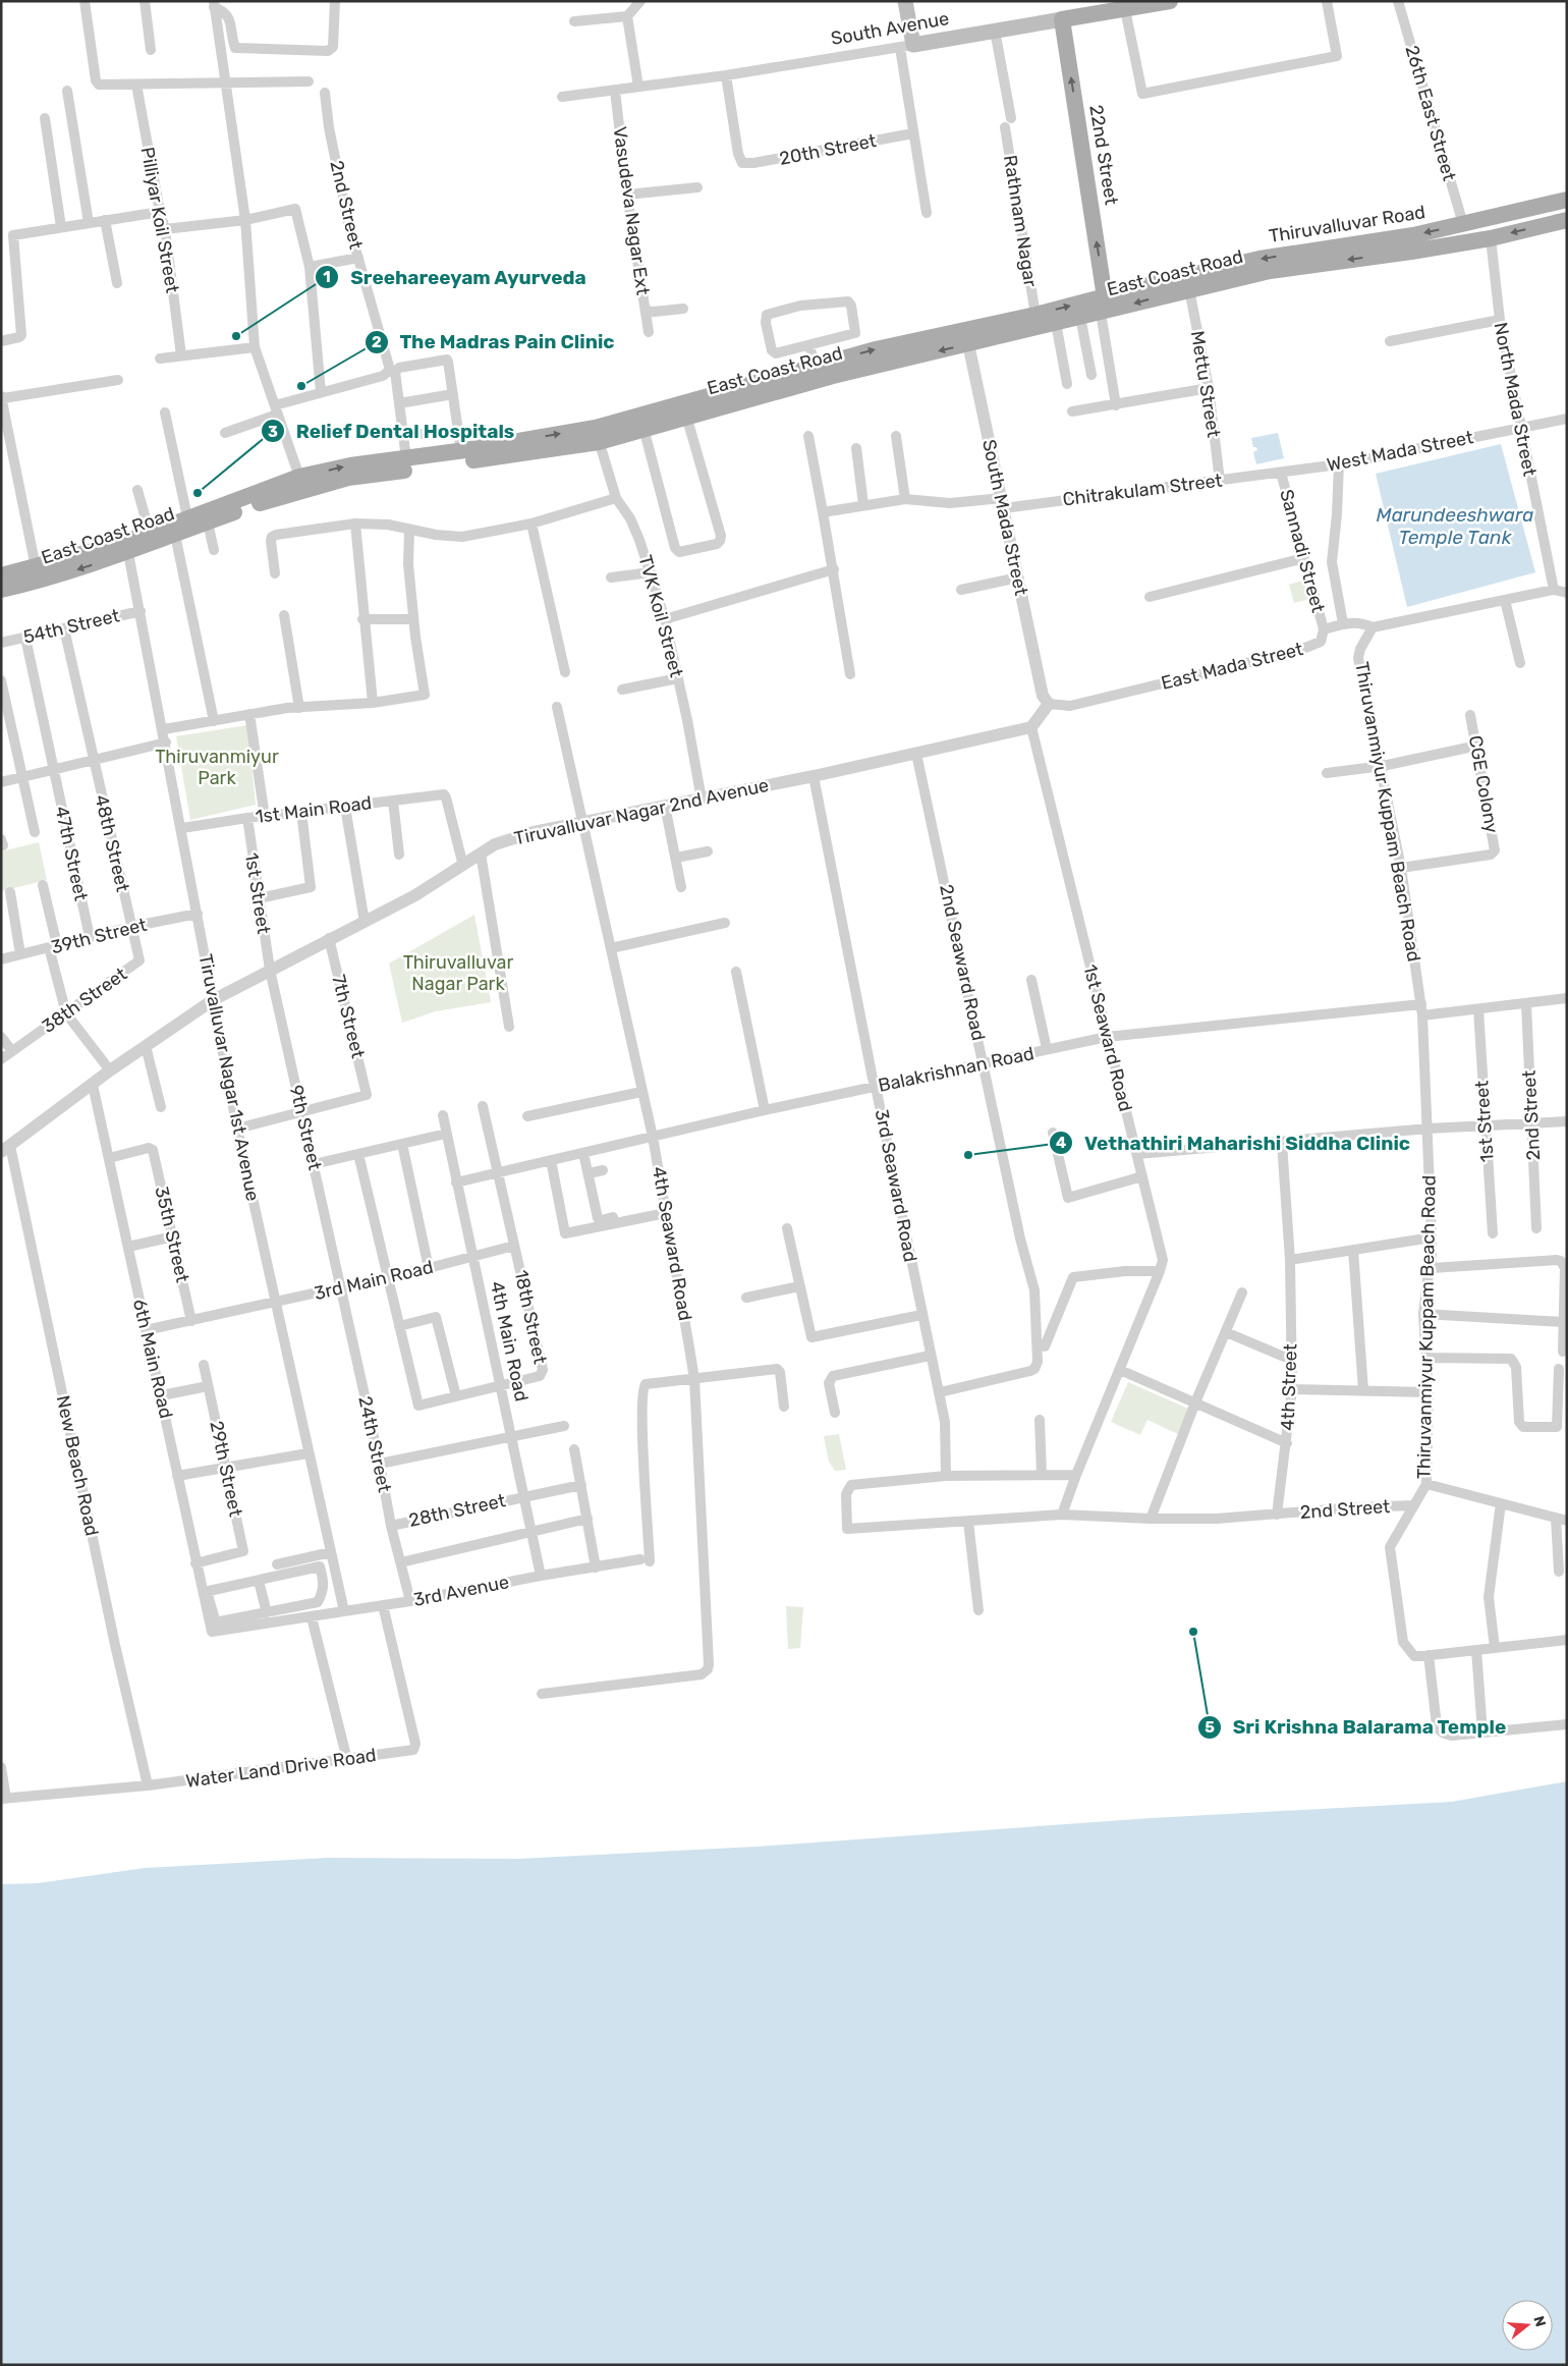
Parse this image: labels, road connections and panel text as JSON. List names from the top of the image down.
{
  "streets": {
    "main road": [
      "South Avenue",
      "22nd Street",
      "Thiruvalluvar Road",
      "East Coast Road"
    ],
    "street": [
      "26th East Street",
      "20th Street",
      "2nd Street",
      "Vasudeva Nagar Ext",
      "Pilliyar Koil Street",
      "Rathnam Nagar",
      "Mettu Street",
      "North Mada Street",
      "West Mada Street",
      "Chitrakulam Street",
      "South Mada Street",
      "Sannadi Street",
      "TVK Koil Street",
      "54th Street",
      "East Mada Street",
      "CGE Colony",
      "1st Main Road",
      "Tiruvalluvar Nagar 2nd Avenue",
      "Thiruvanmiyur Kuppam Beach Road",
      "48th Street",
      "47th Street",
      "1st Street",
      "39th Street",
      "2nd Seaward Road",
      "38th Street",
      "7th Street",
      "1st Seaward Road",
      "Balakrishnan Road",
      "Tiruvalluvar Nagar 1st Avenue",
      "9th Street",
      "3rd Seaward Road",
      "35th Street",
      "4th Seaward Road",
      "3rd Main Road",
      "18th Street",
      "4th Main Road",
      "6th Main Road",
      "4th Street",
      "24th Street",
      "New Beach Road",
      "29th Street",
      "28th Street",
      "3rd Avenue",
      "Water Land Drive Road"
    ]
  },
  "crossings": [
    ["South Avenue", "20th Street"],
    ["South Avenue", "22nd Street"],
    ["South Avenue", "Vasudeva Nagar Ext"],
    ["South Avenue", "Rathnam Nagar"],
    ["26th East Street", "Thiruvalluvar Road"],
    ["22nd Street", "East Coast Road"],
    ["2nd Street", "Thiruvanmiyur Kuppam Beach Road"],
    ["2nd Street", "1st Seaward Road"],
    ["2nd Street", "Balakrishnan Road"],
    ["2nd Street", "3rd Seaward Road"],
    ["2nd Street", "4th Street"],
    ["Rathnam Nagar", "East Coast Road"],
    ["Thiruvalluvar Road", "East Coast Road"],
    ["East Coast Road", "Mettu Street"],
    ["East Coast Road", "North Mada Street"],
    ["East Coast Road", "South Mada Street"],
    ["East Coast Road", "TVK Koil Street"],
    ["East Coast Road", "Tiruvalluvar Nagar 1st Avenue"],
    ["Mettu Street", "Chitrakulam Street"],
    ["North Mada Street", "West Mada Street"],
    ["North Mada Street", "East Mada Street"],
    ["West Mada Street", "Chitrakulam Street"],
    ["West Mada Street", "Sannadi Street"],
    ["Chitrakulam Street", "South Mada Street"],
    ["Chitrakulam Street", "Sannadi Street"],
    ["South Mada Street", "East Mada Street"],
    ["Sannadi Street", "East Mada Street"],
    ["TVK Koil Street", "Tiruvalluvar Nagar 2nd Avenue"],
    ["54th Street", "48th Street"],
    ["54th Street", "47th Street"],
    ["54th Street", "Tiruvalluvar Nagar 1st Avenue"],
    ["East Mada Street", "Thiruvanmiyur Kuppam Beach Road"],
    ["CGE Colony", "Thiruvanmiyur Kuppam Beach Road"],
    ["1st Main Road", "Tiruvalluvar Nagar 2nd Avenue"],
    ["1st Main Road", "1st Street"],
    ["1st Main Road", "Tiruvalluvar Nagar 1st Avenue"],
    ["Tiruvalluvar Nagar 2nd Avenue", "1st Street"],
    ["Tiruvalluvar Nagar 2nd Avenue", "2nd Seaward Road"],
    ["Tiruvalluvar Nagar 2nd Avenue", "7th Street"],
    ["Tiruvalluvar Nagar 2nd Avenue", "1st Seaward Road"],
    ["Tiruvalluvar Nagar 2nd Avenue", "Tiruvalluvar Nagar 1st Avenue"],
    ["Tiruvalluvar Nagar 2nd Avenue", "9th Street"],
    ["Tiruvalluvar Nagar 2nd Avenue", "3rd Seaward Road"],
    ["Tiruvalluvar Nagar 2nd Avenue", "4th Seaward Road"],
    ["Tiruvalluvar Nagar 2nd Avenue", "6th Main Road"],
    ["Tiruvalluvar Nagar 2nd Avenue", "New Beach Road"],
    ["Thiruvanmiyur Kuppam Beach Road", "Balakrishnan Road"],
    ["48th Street", "39th Street"],
    ["48th Street", "38th Street"],
    ["47th Street", "39th Street"],
    ["1st Street", "Balakrishnan Road"],
    ["1st Street", "9th Street"],
    ["39th Street", "38th Street"],
    ["39th Street", "Tiruvalluvar Nagar 1st Avenue"],
    ["2nd Seaward Road", "Balakrishnan Road"],
    ["2nd Seaward Road", "3rd Seaward Road"],
    ["7th Street", "9th Street"],
    ["1st Seaward Road", "Balakrishnan Road"],
    ["Balakrishnan Road", "3rd Seaward Road"],
    ["Balakrishnan Road", "4th Seaward Road"],
    ["Balakrishnan Road", "4th Main Road"],
    ["Tiruvalluvar Nagar 1st Avenue", "3rd Main Road"],
    ["Tiruvalluvar Nagar 1st Avenue", "3rd Avenue"],
    ["9th Street", "3rd Main Road"],
    ["9th Street", "24th Street"],
    ["35th Street", "3rd Main Road"],
    ["35th Street", "6th Main Road"],
    ["4th Seaward Road", "3rd Avenue"],
    ["3rd Main Road", "18th Street"],
    ["3rd Main Road", "4th Main Road"],
    ["3rd Main Road", "6th Main Road"],
    ["3rd Main Road", "24th Street"],
    ["18th Street", "4th Main Road"],
    ["4th Main Road", "28th Street"],
    ["4th Main Road", "3rd Avenue"],
    ["6th Main Road", "29th Street"],
    ["24th Street", "28th Street"],
    ["24th Street", "3rd Avenue"],
    ["New Beach Road", "Water Land Drive Road"],
    ["3rd Avenue", "Water Land Drive Road"]
  ],
  "one_way": ["22nd Street", "Thiruvalluvar Road"],
  "water": ["Marundeeshwara Temple Tank"],
  "parks": ["Thiruvanmiyur Park", "Thiruvalluvar Nagar Park"],
  "places": [
    "Sreehareeyam Ayurveda",
    "The Madras Pain Clinic",
    "Relief Dental Hospitals",
    "Vethathiri Maharishi Siddha Clinic",
    "Sri Krishna Balarama Temple"
  ],
  "north": "right"
}
